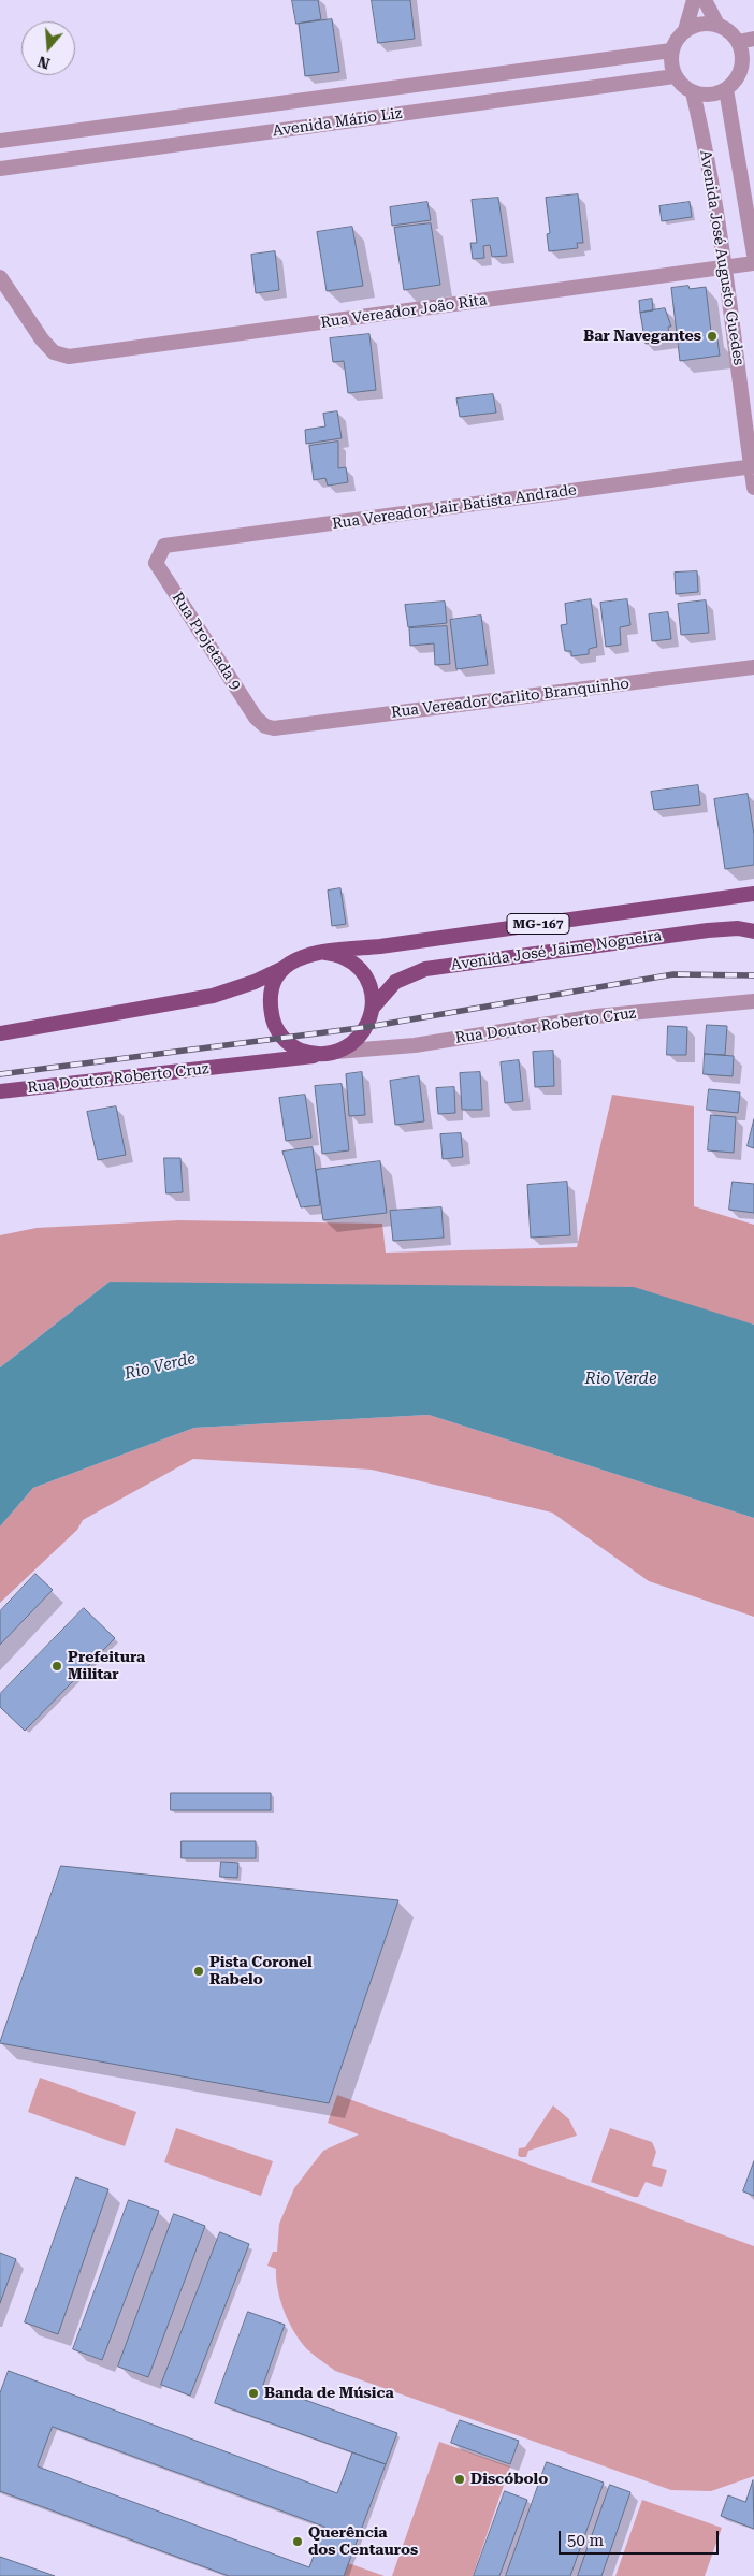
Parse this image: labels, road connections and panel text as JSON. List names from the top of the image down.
{
  "streets": {
    "main road": ["MG-167", "Avenida José Jaime Nogueira", "Rua Doutor Roberto Cruz"],
    "street": [
      "Avenida Mário Liz",
      "Avenida José Augusto Guedes",
      "Rua Vereador João Rita",
      "Rua Vereador Jair Batista Andrade",
      "Rua Projetada 9",
      "Rua Vereador Carlito Branquinho"
    ]
  },
  "crossings": [
    ["Avenida Mário Liz", "Avenida José Augusto Guedes"],
    ["Avenida José Augusto Guedes", "Rua Vereador João Rita"],
    ["Avenida José Augusto Guedes", "Rua Vereador Jair Batista Andrade"],
    ["Rua Vereador Jair Batista Andrade", "Rua Projetada 9"],
    ["Rua Projetada 9", "Rua Vereador Carlito Branquinho"],
    ["Avenida José Jaime Nogueira", "Rua Doutor Roberto Cruz"]
  ],
  "water": ["Rio Verde"],
  "places": [
    "Bar Navegantes",
    "Prefeitura Militar",
    "Pista Coronel Rabelo",
    "Banda de Música",
    "Discóbolo",
    "Querência dos Centauros"
  ],
  "scale_bar": "50 m",
  "north": "bottom"
}
